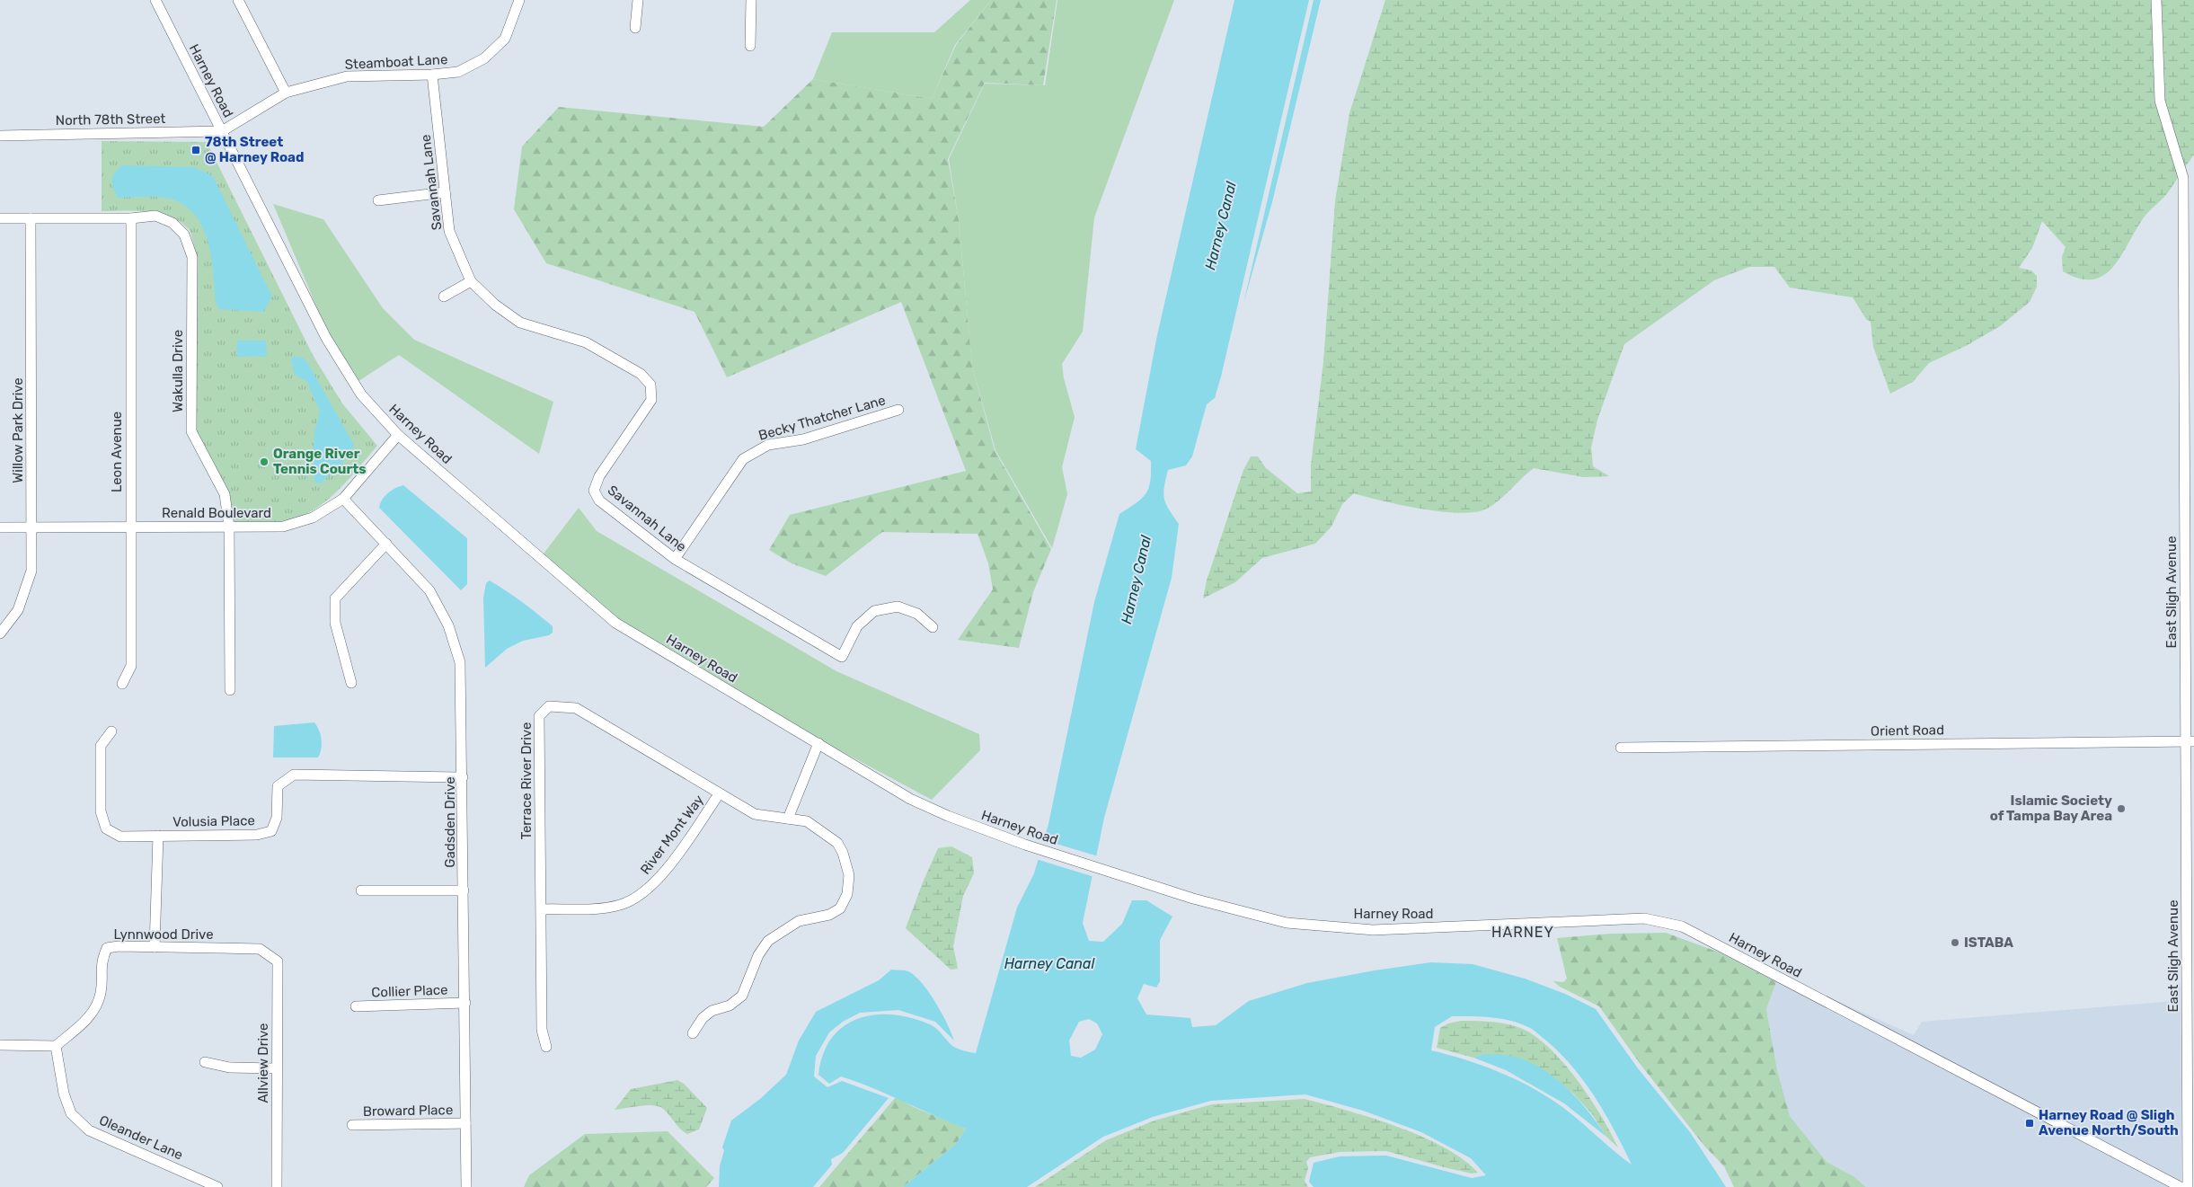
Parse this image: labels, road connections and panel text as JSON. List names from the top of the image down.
{
  "streets": {
    "street": [
      "Steamboat Lane",
      "Harney Road",
      "North 78th Street",
      "Savannah Lane",
      "Wakulla Drive",
      "Becky Thatcher Lane",
      "Willow Park Drive",
      "Leon Avenue",
      "Renald Boulevard",
      "East Sligh Avenue",
      "Orient Road",
      "Terrace River Drive",
      "Volusia Place",
      "Gadsden Drive",
      "River Mont Way",
      "Lynnwood Drive",
      "Collier Place",
      "Allview Drive",
      "Broward Place",
      "Oleander Lane"
    ]
  },
  "crossings": [
    ["Steamboat Lane", "Harney Road"],
    ["Steamboat Lane", "North 78th Street"],
    ["Steamboat Lane", "Savannah Lane"],
    ["Harney Road", "North 78th Street"],
    ["Harney Road", "Renald Boulevard"],
    ["Savannah Lane", "Becky Thatcher Lane"],
    ["Wakulla Drive", "Willow Park Drive"],
    ["Wakulla Drive", "Leon Avenue"],
    ["Wakulla Drive", "Renald Boulevard"],
    ["Willow Park Drive", "Renald Boulevard"],
    ["Leon Avenue", "Renald Boulevard"],
    ["Renald Boulevard", "Gadsden Drive"],
    ["East Sligh Avenue", "Orient Road"],
    ["Terrace River Drive", "River Mont Way"],
    ["Volusia Place", "Gadsden Drive"],
    ["Gadsden Drive", "Collier Place"],
    ["Gadsden Drive", "Broward Place"],
    ["Lynnwood Drive", "Allview Drive"],
    ["Lynnwood Drive", "Oleander Lane"]
  ],
  "districts": ["HARNEY"],
  "water": ["Harney Canal"],
  "places": {
    "transit": ["78th Street @ Harney Road", "Harney Road @ Sligh Avenue North/South"],
    "other": ["Orange River Tennis Courts", "Islamic Society of Tampa Bay Area", "ISTABA"]
  }
}
